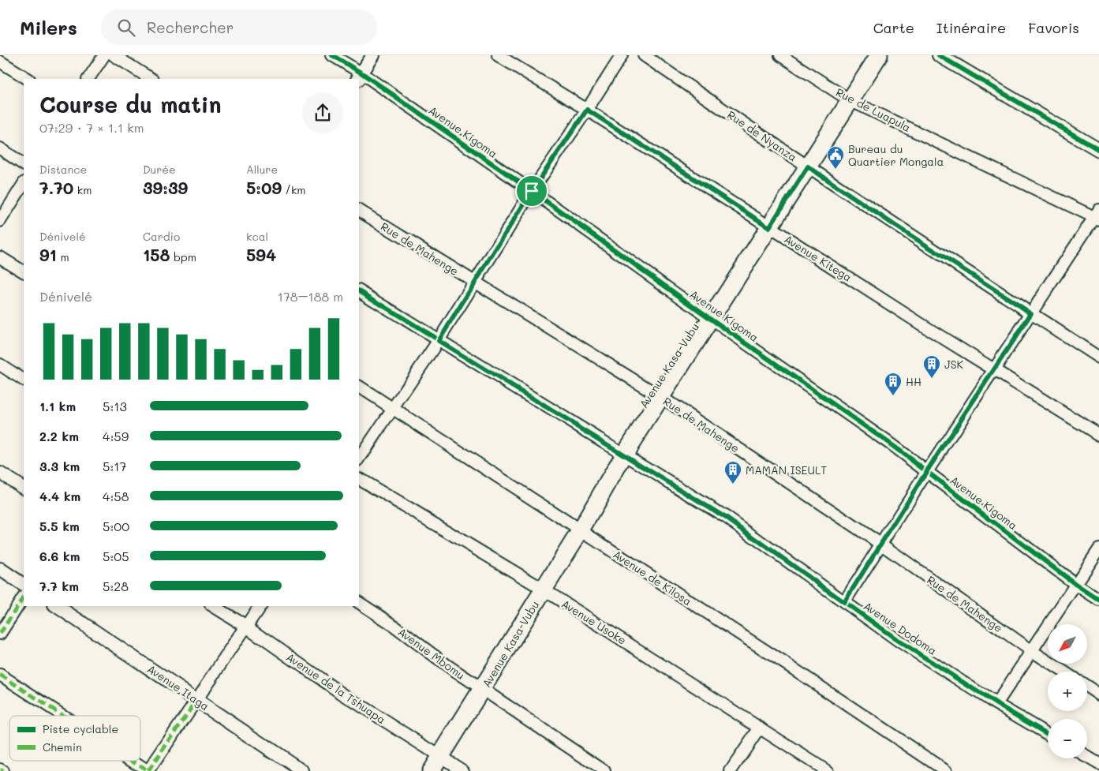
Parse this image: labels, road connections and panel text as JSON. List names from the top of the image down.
{
  "streets": {
    "main road": ["Avenue Kasa-Vubu"],
    "street": [
      "Rue de Luapula",
      "Avenue Kigoma",
      "Rue de Nyanza",
      "Rue de Mahenge",
      "Avenue Kitega",
      "Avenue de Kilosa",
      "Avenue Usoke",
      "Avenue Dodoma",
      "Avenue Mbomu",
      "Avenue Itaga",
      "Avenue de la Tshuapa"
    ]
  },
  "crossings": [
    ["Rue de Luapula", "Avenue Kasa-Vubu"],
    ["Avenue Kigoma", "Avenue Kasa-Vubu"],
    ["Rue de Nyanza", "Avenue Kasa-Vubu"],
    ["Rue de Mahenge", "Avenue Kasa-Vubu"],
    ["Avenue Kitega", "Avenue Kasa-Vubu"],
    ["Avenue Kasa-Vubu", "Avenue de Kilosa"],
    ["Avenue Kasa-Vubu", "Avenue Usoke"],
    ["Avenue Kasa-Vubu", "Avenue Dodoma"],
    ["Avenue Kasa-Vubu", "Avenue Mbomu"],
    ["Avenue Kasa-Vubu", "Avenue de la Tshuapa"]
  ],
  "places": {
    "public building": ["Bureau du Quartier Mongala"],
    "building": ["JSK", "HH", "MAMAN ISEULT"]
  },
  "legend": ["Piste cyclable", "Chemin"],
  "north": "bottom left",
  "page": {
    "header": "Milers",
    "search": "Rechercher",
    "nav": ["Carte", "Itinéraire", "Favoris"],
    "heading": ["Course du matin", "07:29 · 7 × 1.1 km"],
    "stats": [
      ["Distance", "7.70 km"],
      ["Durée", "39:39"],
      ["Allure", "5:09 /km"],
      ["Dénivelé", "91 m"],
      ["Cardio", "158 bpm"],
      ["kcal", "594"]
    ],
    "chart": ["Dénivelé", "178–188 m"],
    "list": [
      {
        "name": "1.1 km",
        "note": "5:13"
      },
      {
        "name": "2.2 km",
        "note": "4:59"
      },
      {
        "name": "3.3 km",
        "note": "5:17"
      },
      {
        "name": "4.4 km",
        "note": "4:58"
      },
      {
        "name": "5.5 km",
        "note": "5:00"
      },
      {
        "name": "6.6 km",
        "note": "5:05"
      },
      {
        "name": "7.7 km",
        "note": "5:28"
      }
    ],
    "map_buttons": ["+", "−"]
  }
}
